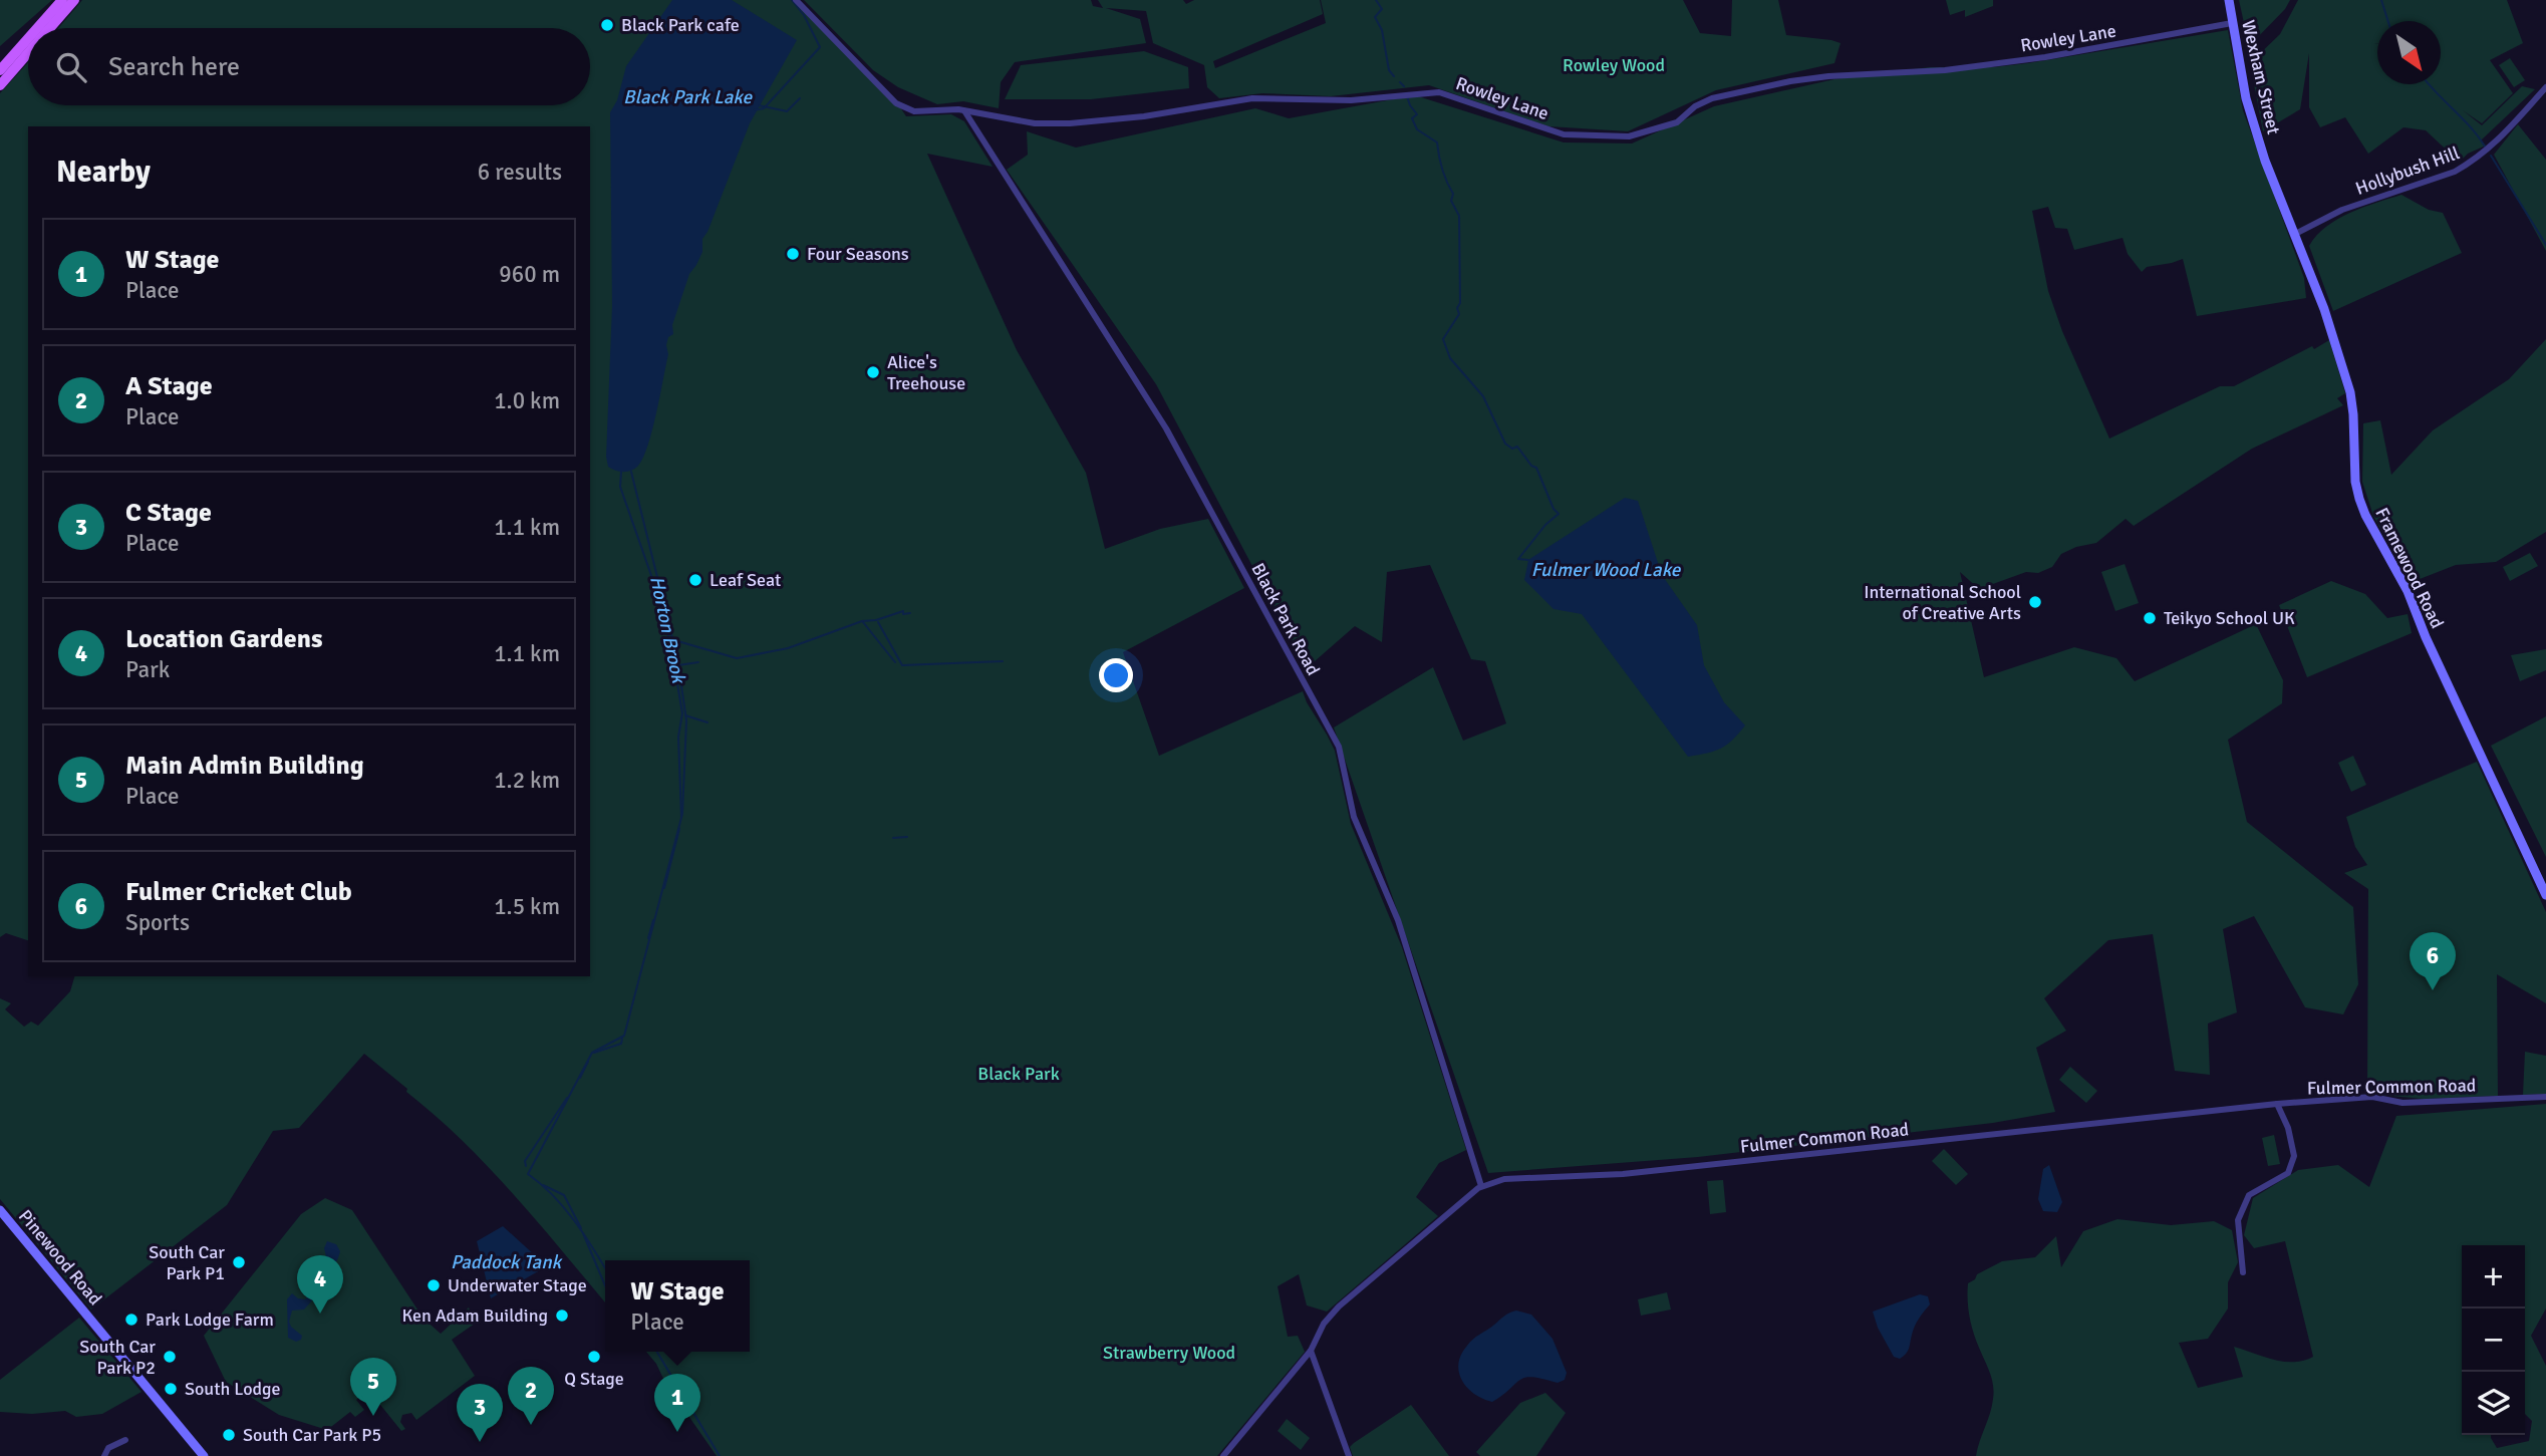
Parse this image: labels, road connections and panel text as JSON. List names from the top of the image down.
{
  "streets": {
    "street": [
      "Rowley Lane",
      "Wexham Street",
      "Hollybush Hill",
      "Framewood Road",
      "Black Park Road",
      "Fulmer Common Road",
      "Pinewood Road"
    ]
  },
  "crossings": [
    ["Rowley Lane", "Wexham Street"],
    ["Rowley Lane", "Black Park Road"],
    ["Wexham Street", "Framewood Road"],
    ["Hollybush Hill", "Framewood Road"],
    ["Black Park Road", "Fulmer Common Road"]
  ],
  "water": [
    "Black Park Lake",
    "Fulmer Wood Lake",
    "Horton Brook",
    "Paddock Tank"
  ],
  "parks": ["Rowley Wood", "Black Park", "Strawberry Wood"],
  "places": [
    "Black Park cafe",
    "Four Seasons",
    "Alice's Treehouse",
    "Leaf Seat",
    "International School of Creative Arts",
    "Teikyo School UK",
    "South Car Park P1",
    "Underwater Stage",
    "Ken Adam Building",
    "Park Lodge Farm",
    "South Car Park P2",
    "Q Stage",
    "South Lodge",
    "South Car Park P5"
  ],
  "north": "bottom right",
  "page": {
    "search": "Search here",
    "heading": ["Nearby", "6 results"],
    "list": [
      {
        "mark": "1",
        "name": "W Stage",
        "note": "Place",
        "value": "960 m"
      },
      {
        "mark": "2",
        "name": "A Stage",
        "note": "Place",
        "value": "1.0 km"
      },
      {
        "mark": "3",
        "name": "C Stage",
        "note": "Place",
        "value": "1.1 km"
      },
      {
        "mark": "4",
        "name": "Location Gardens",
        "note": "Park",
        "value": "1.1 km"
      },
      {
        "mark": "5",
        "name": "Main Admin Building",
        "note": "Place",
        "value": "1.2 km"
      },
      {
        "mark": "6",
        "name": "Fulmer Cricket Club",
        "note": "Sports",
        "value": "1.5 km"
      }
    ],
    "pins": [
      "6",
      "4",
      "5",
      "2",
      "1",
      "3"
    ],
    "map_buttons": ["+", "−"],
    "popup": ["W Stage", "Place"]
  }
}
